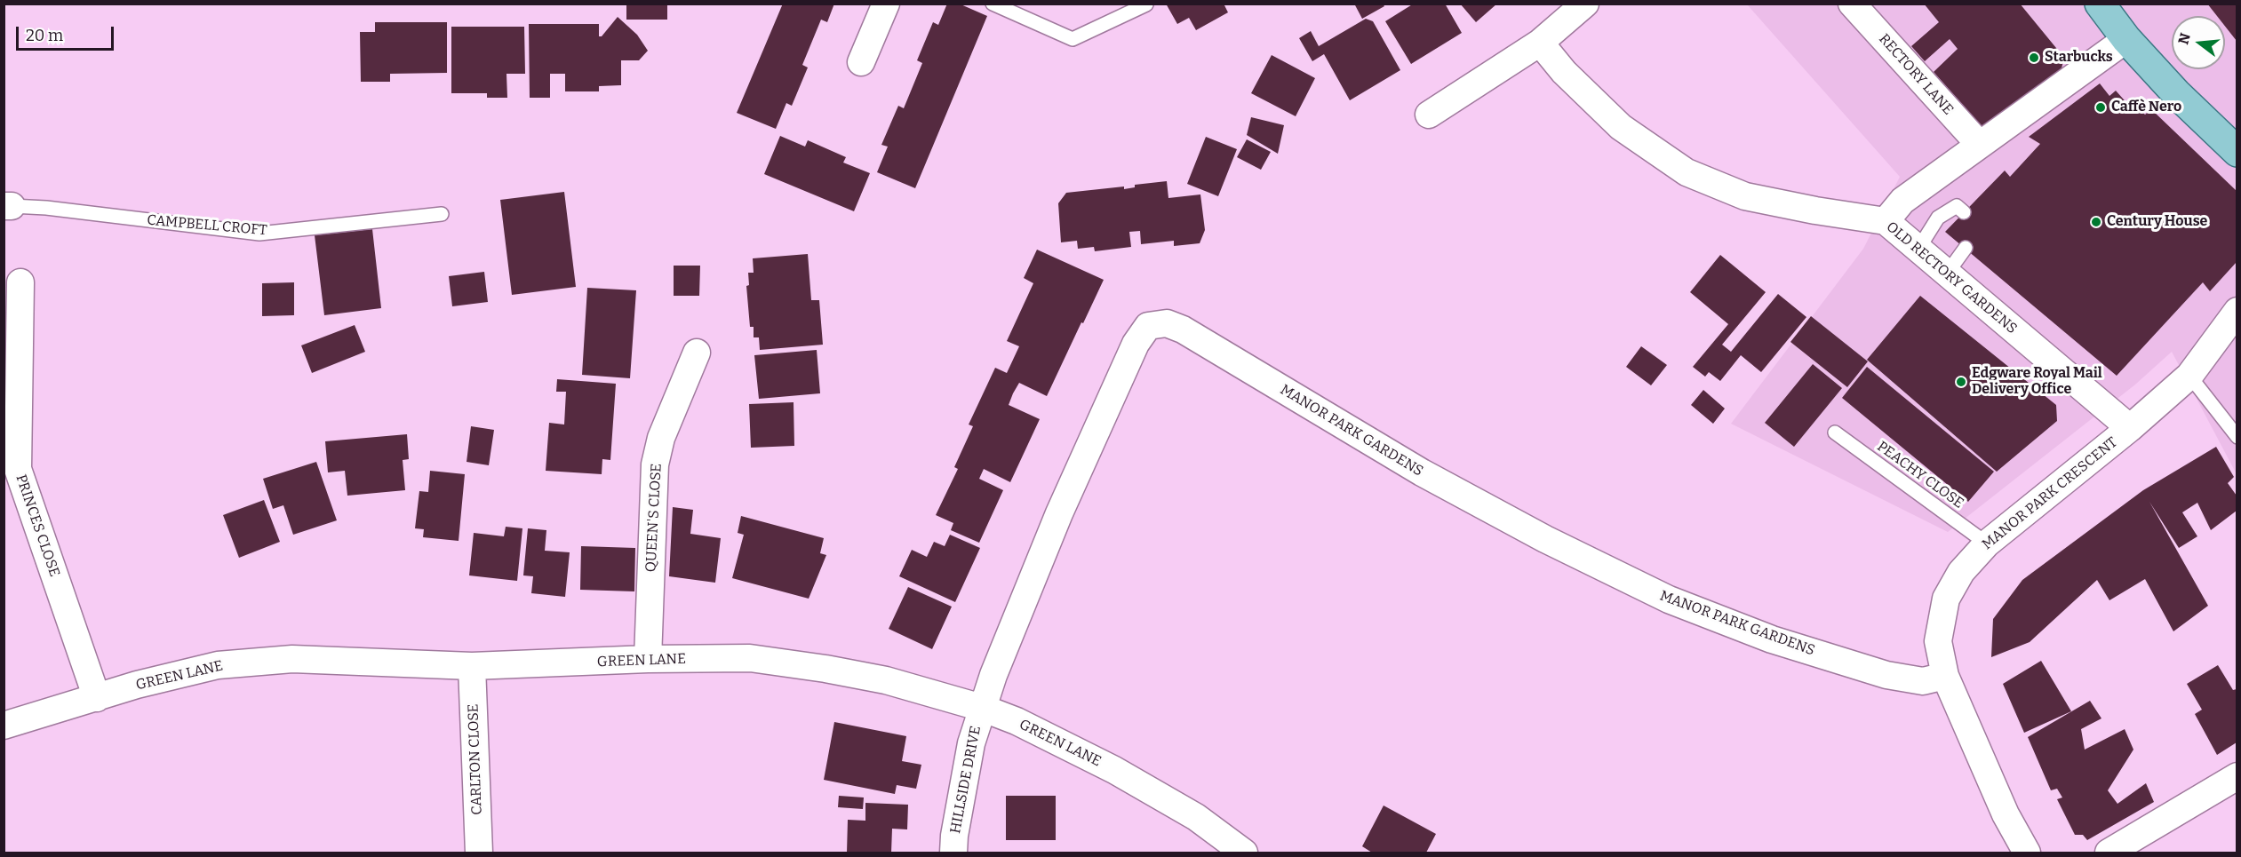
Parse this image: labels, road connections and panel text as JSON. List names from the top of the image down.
{
  "streets": {
    "street": [
      "RECTORY LANE",
      "OLD RECTORY GARDENS",
      "MANOR PARK GARDENS",
      "MANOR PARK CRESCENT",
      "QUEEN'S CLOSE",
      "PRINCES CLOSE",
      "GREEN LANE",
      "CARLTON CLOSE",
      "HILLSIDE DRIVE"
    ],
    "lane": ["CAMPBELL CROFT", "PEACHY CLOSE"]
  },
  "crossings": [
    ["OLD RECTORY GARDENS", "MANOR PARK CRESCENT"],
    ["MANOR PARK GARDENS", "MANOR PARK CRESCENT"],
    ["MANOR PARK GARDENS", "GREEN LANE"],
    ["MANOR PARK GARDENS", "HILLSIDE DRIVE"],
    ["PEACHY CLOSE", "MANOR PARK CRESCENT"],
    ["QUEEN'S CLOSE", "GREEN LANE"],
    ["PRINCES CLOSE", "GREEN LANE"],
    ["GREEN LANE", "CARLTON CLOSE"],
    ["GREEN LANE", "HILLSIDE DRIVE"]
  ],
  "places": [
    "Starbucks",
    "Caffè Nero",
    "Century House",
    "Edgware Royal Mail Delivery Office"
  ],
  "scale_bar": "20 m",
  "north": "left"
}
